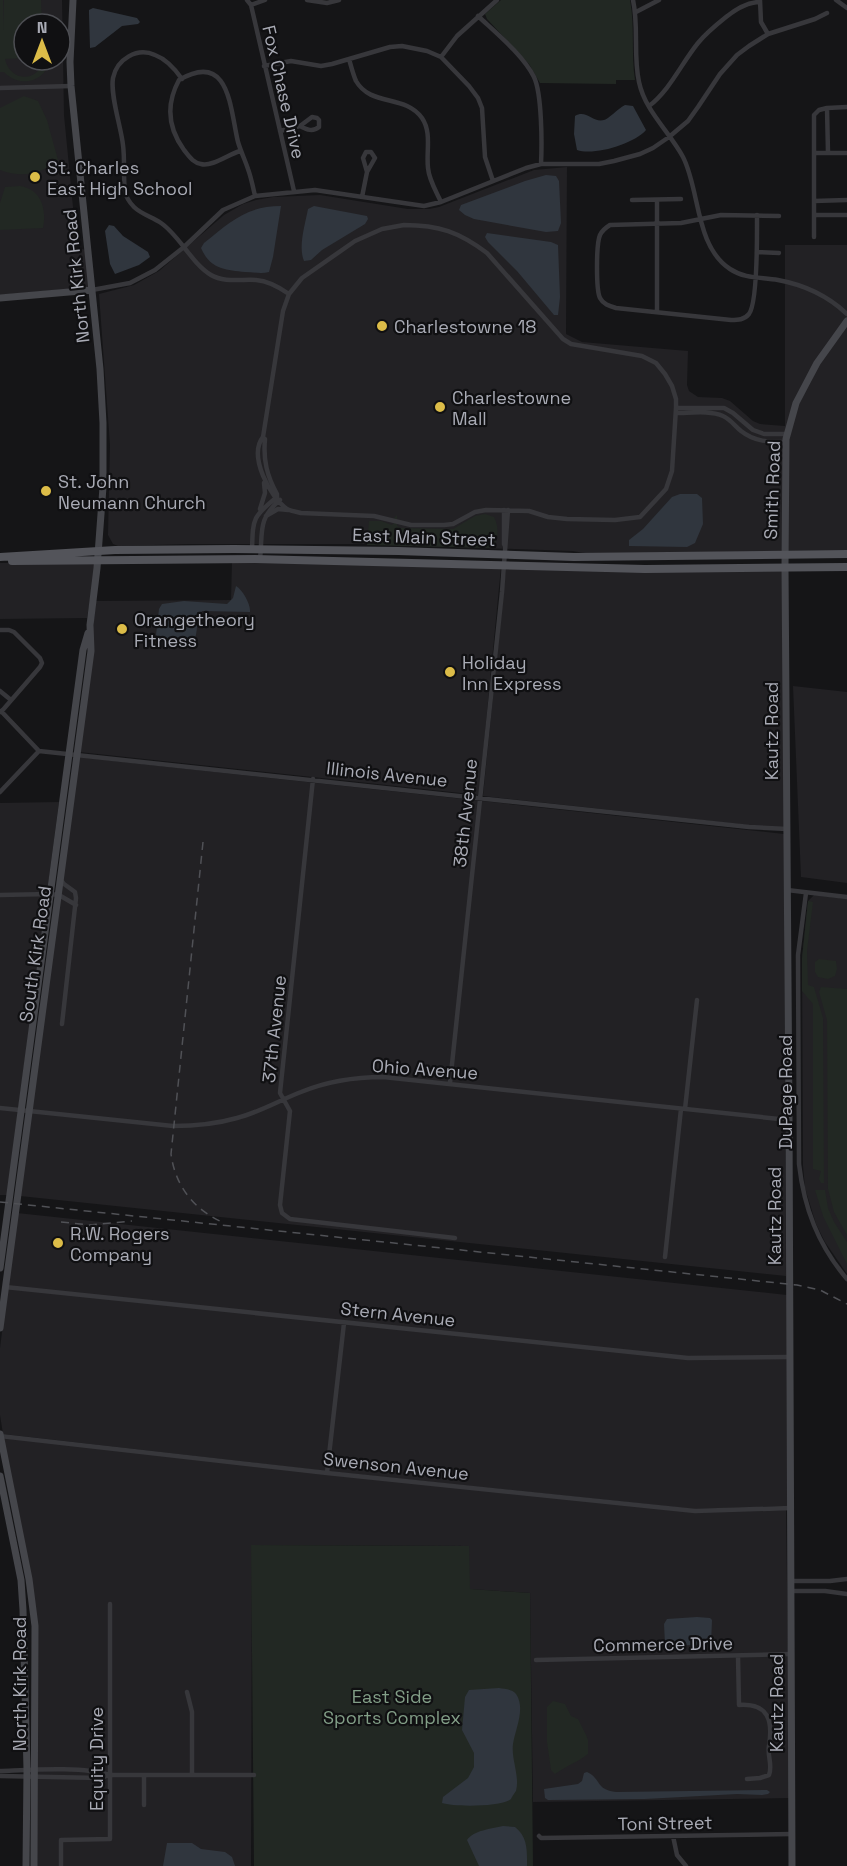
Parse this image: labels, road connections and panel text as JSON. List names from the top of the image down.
{
  "streets": {
    "main road": [
      "North Kirk Road",
      "Smith Road",
      "East Main Street",
      "Kautz Road",
      "South Kirk Road"
    ],
    "street": [
      "Fox Chase Drive",
      "Illinois Avenue",
      "38th Avenue",
      "37th Avenue",
      "Ohio Avenue",
      "DuPage Road",
      "Stern Avenue",
      "Swenson Avenue",
      "Commerce Drive",
      "Equity Drive",
      "Toni Street"
    ]
  },
  "crossings": [
    ["North Kirk Road", "East Main Street"],
    ["North Kirk Road", "South Kirk Road"],
    ["North Kirk Road", "Swenson Avenue"],
    ["Smith Road", "East Main Street"],
    ["Smith Road", "Kautz Road"],
    ["East Main Street", "Kautz Road"],
    ["East Main Street", "38th Avenue"],
    ["East Main Street", "South Kirk Road"],
    ["Kautz Road", "Illinois Avenue"],
    ["Kautz Road", "Ohio Avenue"],
    ["Kautz Road", "Stern Avenue"],
    ["Kautz Road", "Swenson Avenue"],
    ["Kautz Road", "Commerce Drive"],
    ["Kautz Road", "Toni Street"],
    ["Illinois Avenue", "38th Avenue"],
    ["Illinois Avenue", "South Kirk Road"],
    ["Illinois Avenue", "37th Avenue"],
    ["38th Avenue", "Ohio Avenue"],
    ["South Kirk Road", "Ohio Avenue"],
    ["South Kirk Road", "Stern Avenue"],
    ["37th Avenue", "Ohio Avenue"]
  ],
  "parks": ["East Side Sports Complex"],
  "places": [
    "St. Charles East High School",
    "Charlestowne 18",
    "Charlestowne Mall",
    "St. John Neumann Church",
    "Orangetheory Fitness",
    "Holiday Inn Express",
    "R.W. Rogers Company"
  ],
  "north": "top"
}
